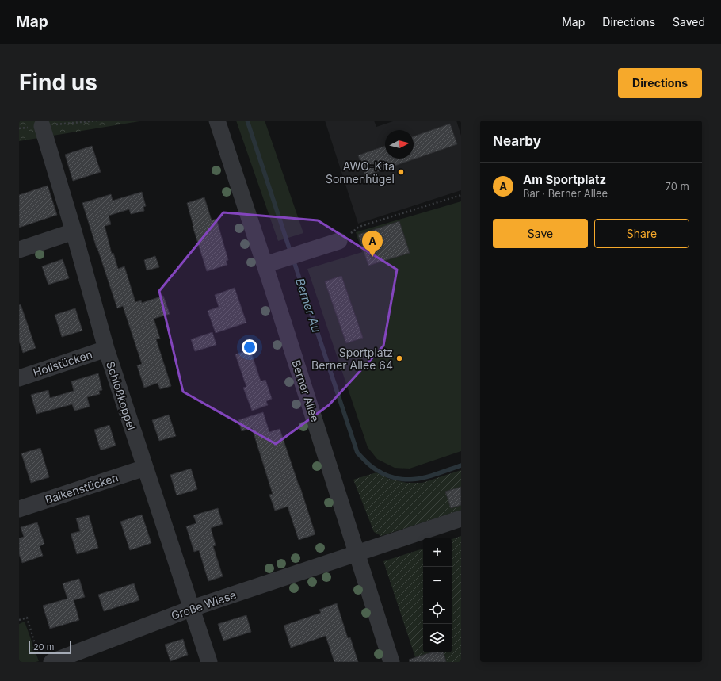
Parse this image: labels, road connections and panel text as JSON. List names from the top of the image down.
{
  "streets": {
    "street": [
      "Hollstücken",
      "Berner Allee",
      "Schloßkoppel",
      "Balkenstücken",
      "Große Wiese"
    ]
  },
  "crossings": [
    ["Hollstücken", "Schloßkoppel"],
    ["Berner Allee", "Große Wiese"],
    ["Schloßkoppel", "Balkenstücken"],
    ["Schloßkoppel", "Große Wiese"]
  ],
  "water": ["Berner Au"],
  "places": ["AWO-Kita Sonnenhügel", "Sportplatz Berner Allee 64"],
  "scale_bar": "20 m",
  "north": "right",
  "page": {
    "header": "Map",
    "nav": ["Map", "Directions", "Saved"],
    "buttons": [
      "Directions",
      ["Save", "Share"]
    ],
    "title": "Find us",
    "heading": "Nearby",
    "list": [
      {
        "mark": "A",
        "name": "Am Sportplatz",
        "note": "Bar · Berner Allee",
        "value": "70 m"
      }
    ],
    "pins": "A",
    "map_buttons": ["+", "−"],
    "scale": "20 m"
  }
}
